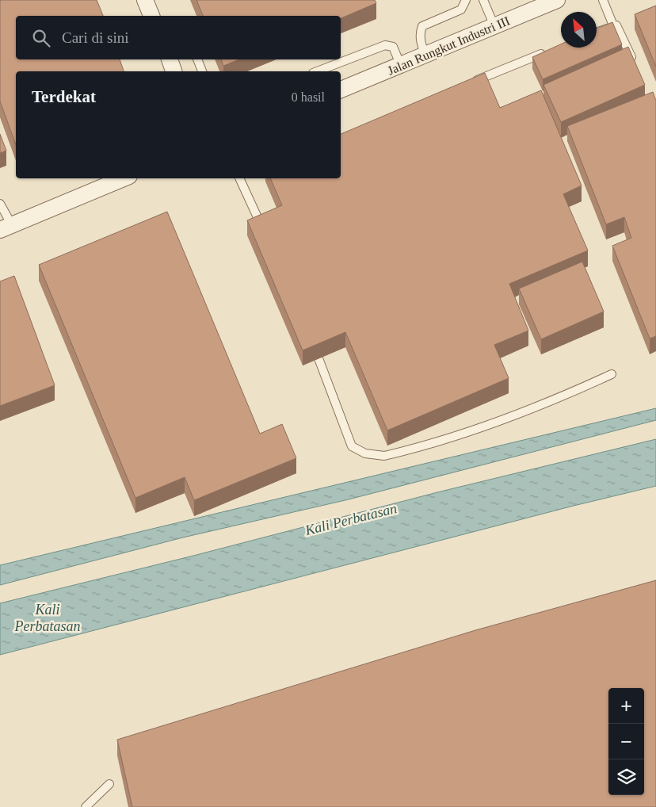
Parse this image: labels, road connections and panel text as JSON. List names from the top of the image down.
{
  "streets": {
    "street": ["Jalan Rungkut Industri III"]
  },
  "water": ["Kali Perbatasan"],
  "north": "top left",
  "page": {
    "search": "Cari di sini",
    "heading": ["Terdekat", "0 hasil"],
    "map_buttons": ["+", "−"]
  }
}
